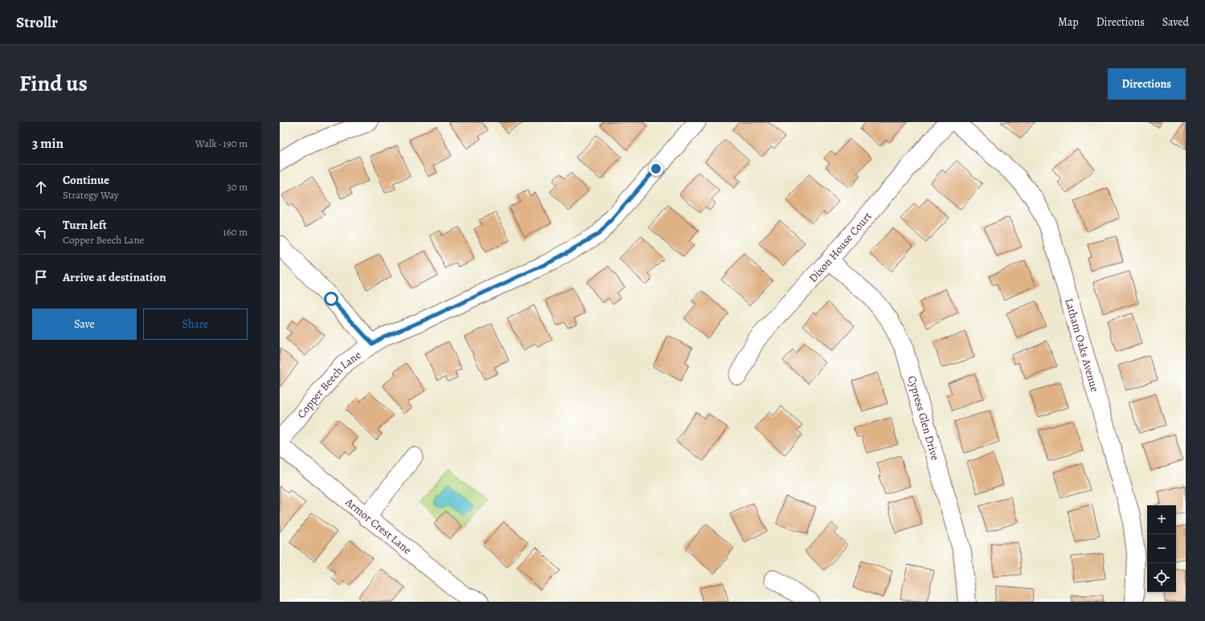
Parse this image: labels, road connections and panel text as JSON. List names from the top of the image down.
{
  "streets": {
    "street": [
      "Dixon House Court",
      "Latham Oaks Avenue",
      "Copper Beech Lane",
      "Cypress Glen Drive",
      "Armor Crest Lane"
    ]
  },
  "crossings": [
    ["Dixon House Court", "Cypress Glen Drive"]
  ],
  "page": {
    "header": "Strollr",
    "nav": ["Map", "Directions", "Saved"],
    "title": "Find us",
    "buttons": [
      "Directions",
      ["Save", "Share"]
    ],
    "heading": ["3 min", "Walk · 190 m"],
    "list": [
      ["Continue", "Strategy Way", "30 m"],
      ["Turn left", "Copper Beech Lane", "160 m"],
      "Arrive at destination"
    ],
    "map_buttons": ["+", "−"]
  }
}
